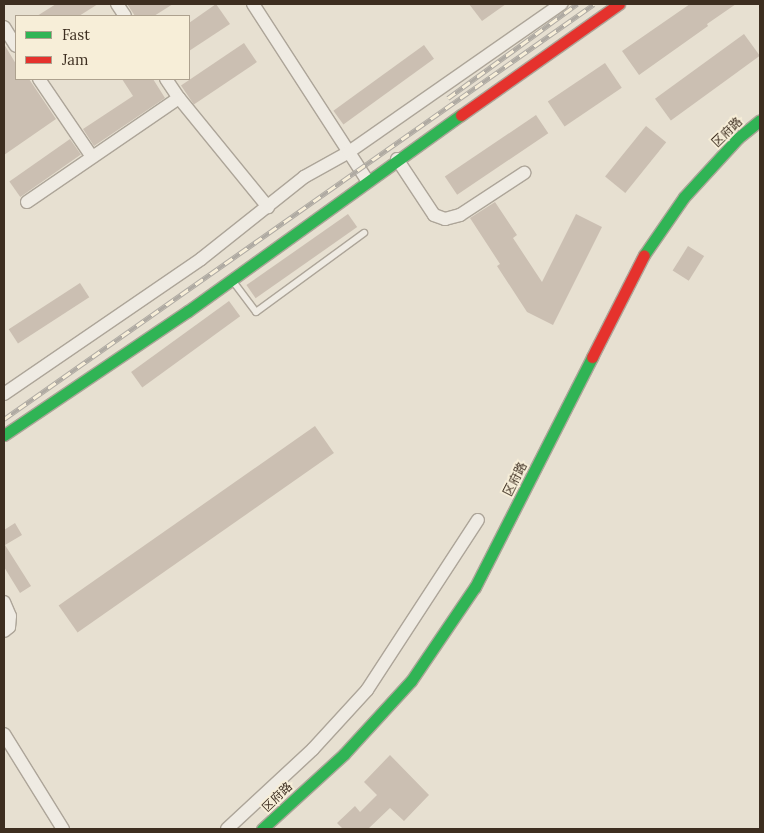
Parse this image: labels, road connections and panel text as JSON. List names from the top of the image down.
{
  "streets": {
    "main road": ["区府路"]
  },
  "legend": ["Fast", "Jam"]
}
